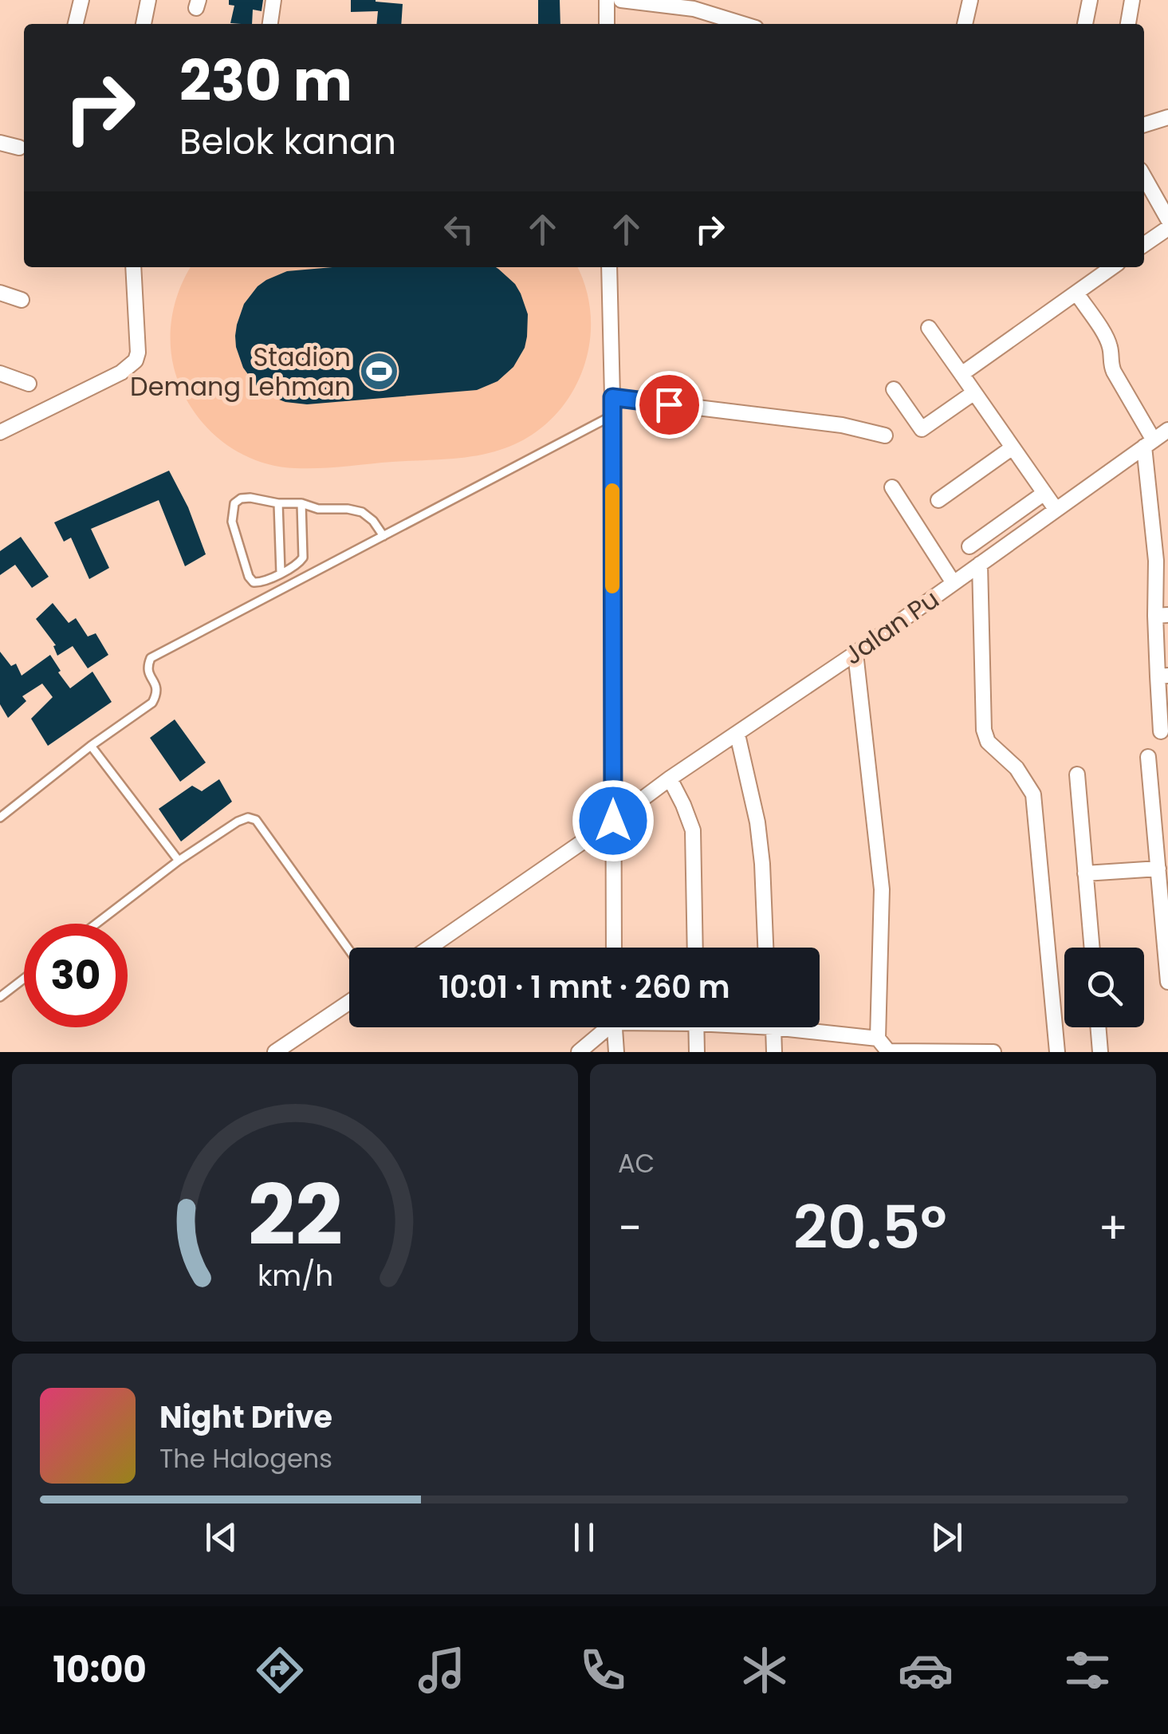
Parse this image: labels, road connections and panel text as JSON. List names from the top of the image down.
{
  "streets": {
    "street": ["Jalan Pu"]
  },
  "places": {
    "sports": ["Stadion Demang Lehman"]
  },
  "page": {
    "turn": ["230 m", "Belok kanan"],
    "limit": "30",
    "trip": "10:01 · 1 mnt · 260 m",
    "tile": "AC",
    "heat": ["−", "20.5°", "+"],
    "song": ["Night Drive", "The Halogens"],
    "tabs": "10:00",
    "gauge": ["22", "km/h"]
  }
}
